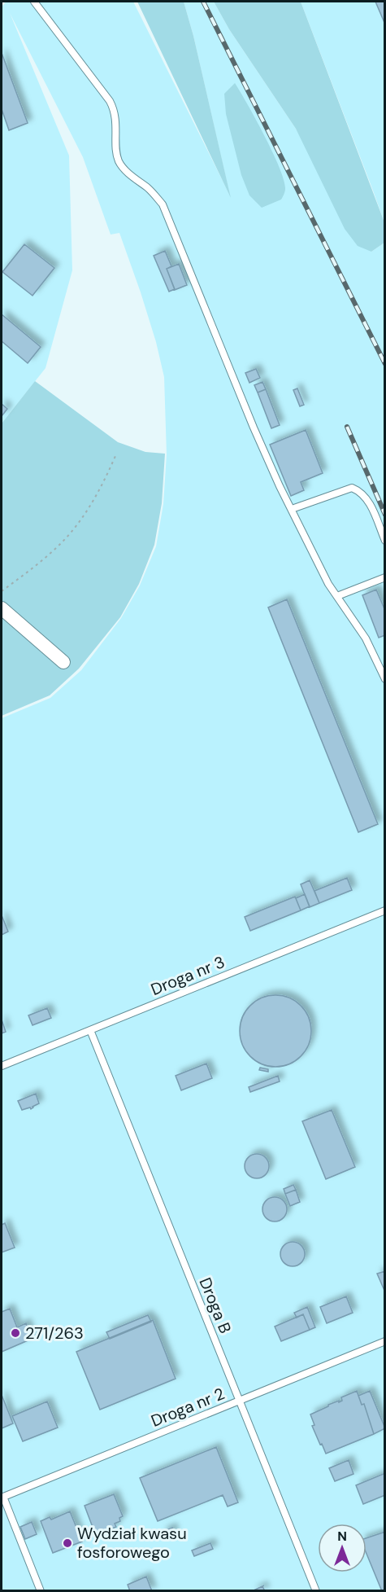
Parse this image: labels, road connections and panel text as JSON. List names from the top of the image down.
{
  "streets": {
    "lane": ["Droga nr 3", "Droga B", "Droga nr 2"]
  },
  "crossings": [
    ["Droga nr 3", "Droga B"],
    ["Droga B", "Droga nr 2"]
  ],
  "places": ["271/263", "Wydział kwasu fosforowego"],
  "north": "top"
}
